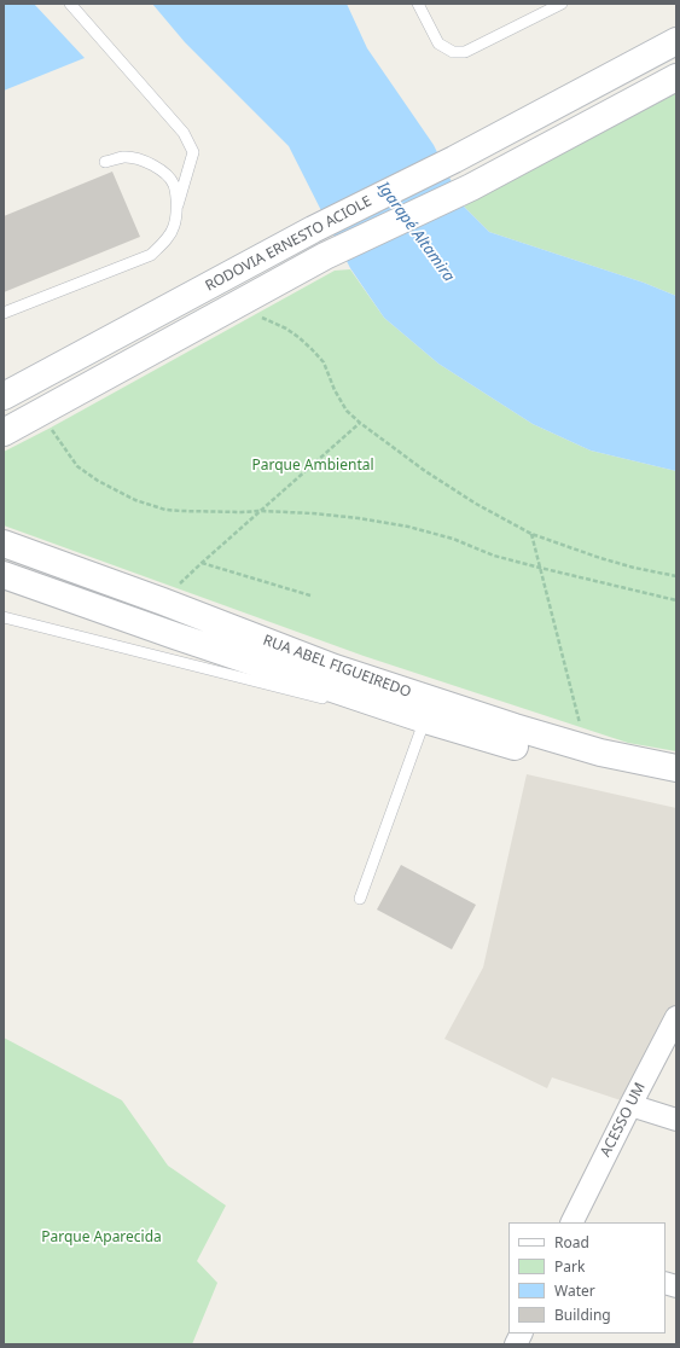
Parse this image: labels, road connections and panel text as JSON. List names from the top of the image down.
{
  "streets": {
    "main road": ["RODOVIA ERNESTO ACIOLE", "RUA ABEL FIGUEIREDO"],
    "street": ["ACESSO UM"]
  },
  "water": ["Igarapé Altamira"],
  "parks": ["Parque Ambiental", "Parque Aparecida"],
  "legend": [
    "Road",
    "Park",
    "Water",
    "Building"
  ]
}
